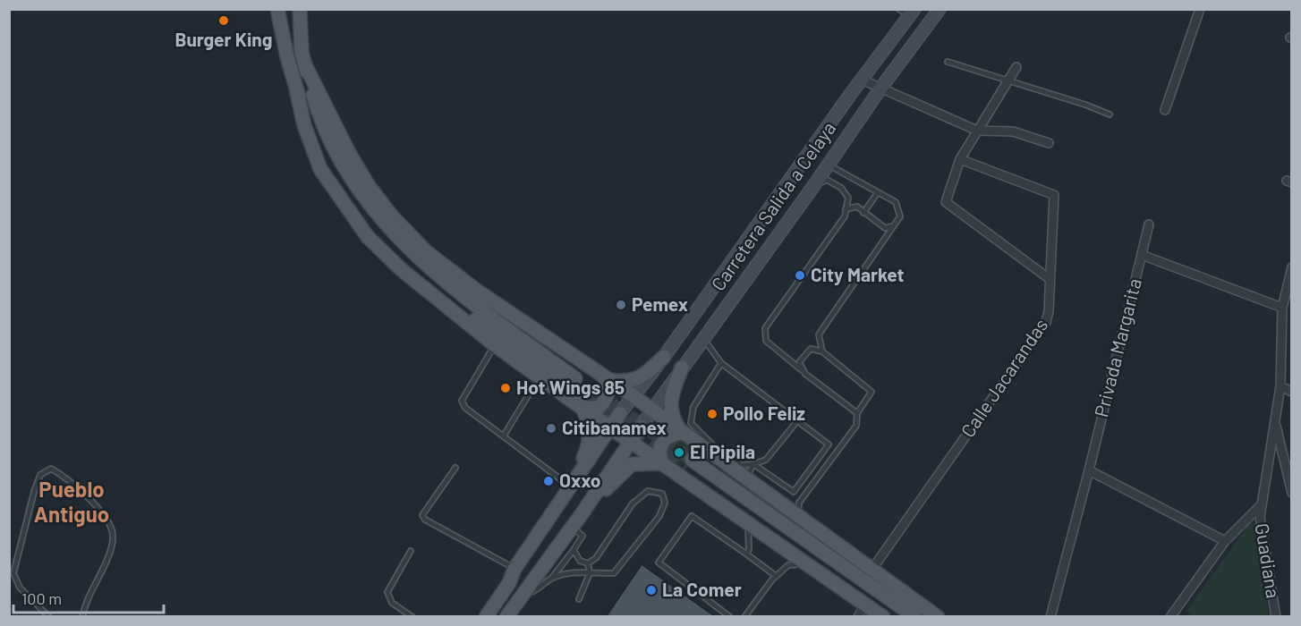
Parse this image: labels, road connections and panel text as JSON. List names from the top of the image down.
{
  "streets": {
    "main road": ["Carretera Salida a Celaya"],
    "street": ["Privada Margarita", "Calle Jacarandas", "Guadiana"]
  },
  "districts": ["Pueblo Antiguo"],
  "places": [
    "Burger King",
    "City Market",
    "Pemex",
    "Hot Wings 85",
    "Pollo Feliz",
    "Citibanamex",
    "El Pipila",
    "Oxxo",
    "La Comer"
  ],
  "scale_bar": "100 m"
}
